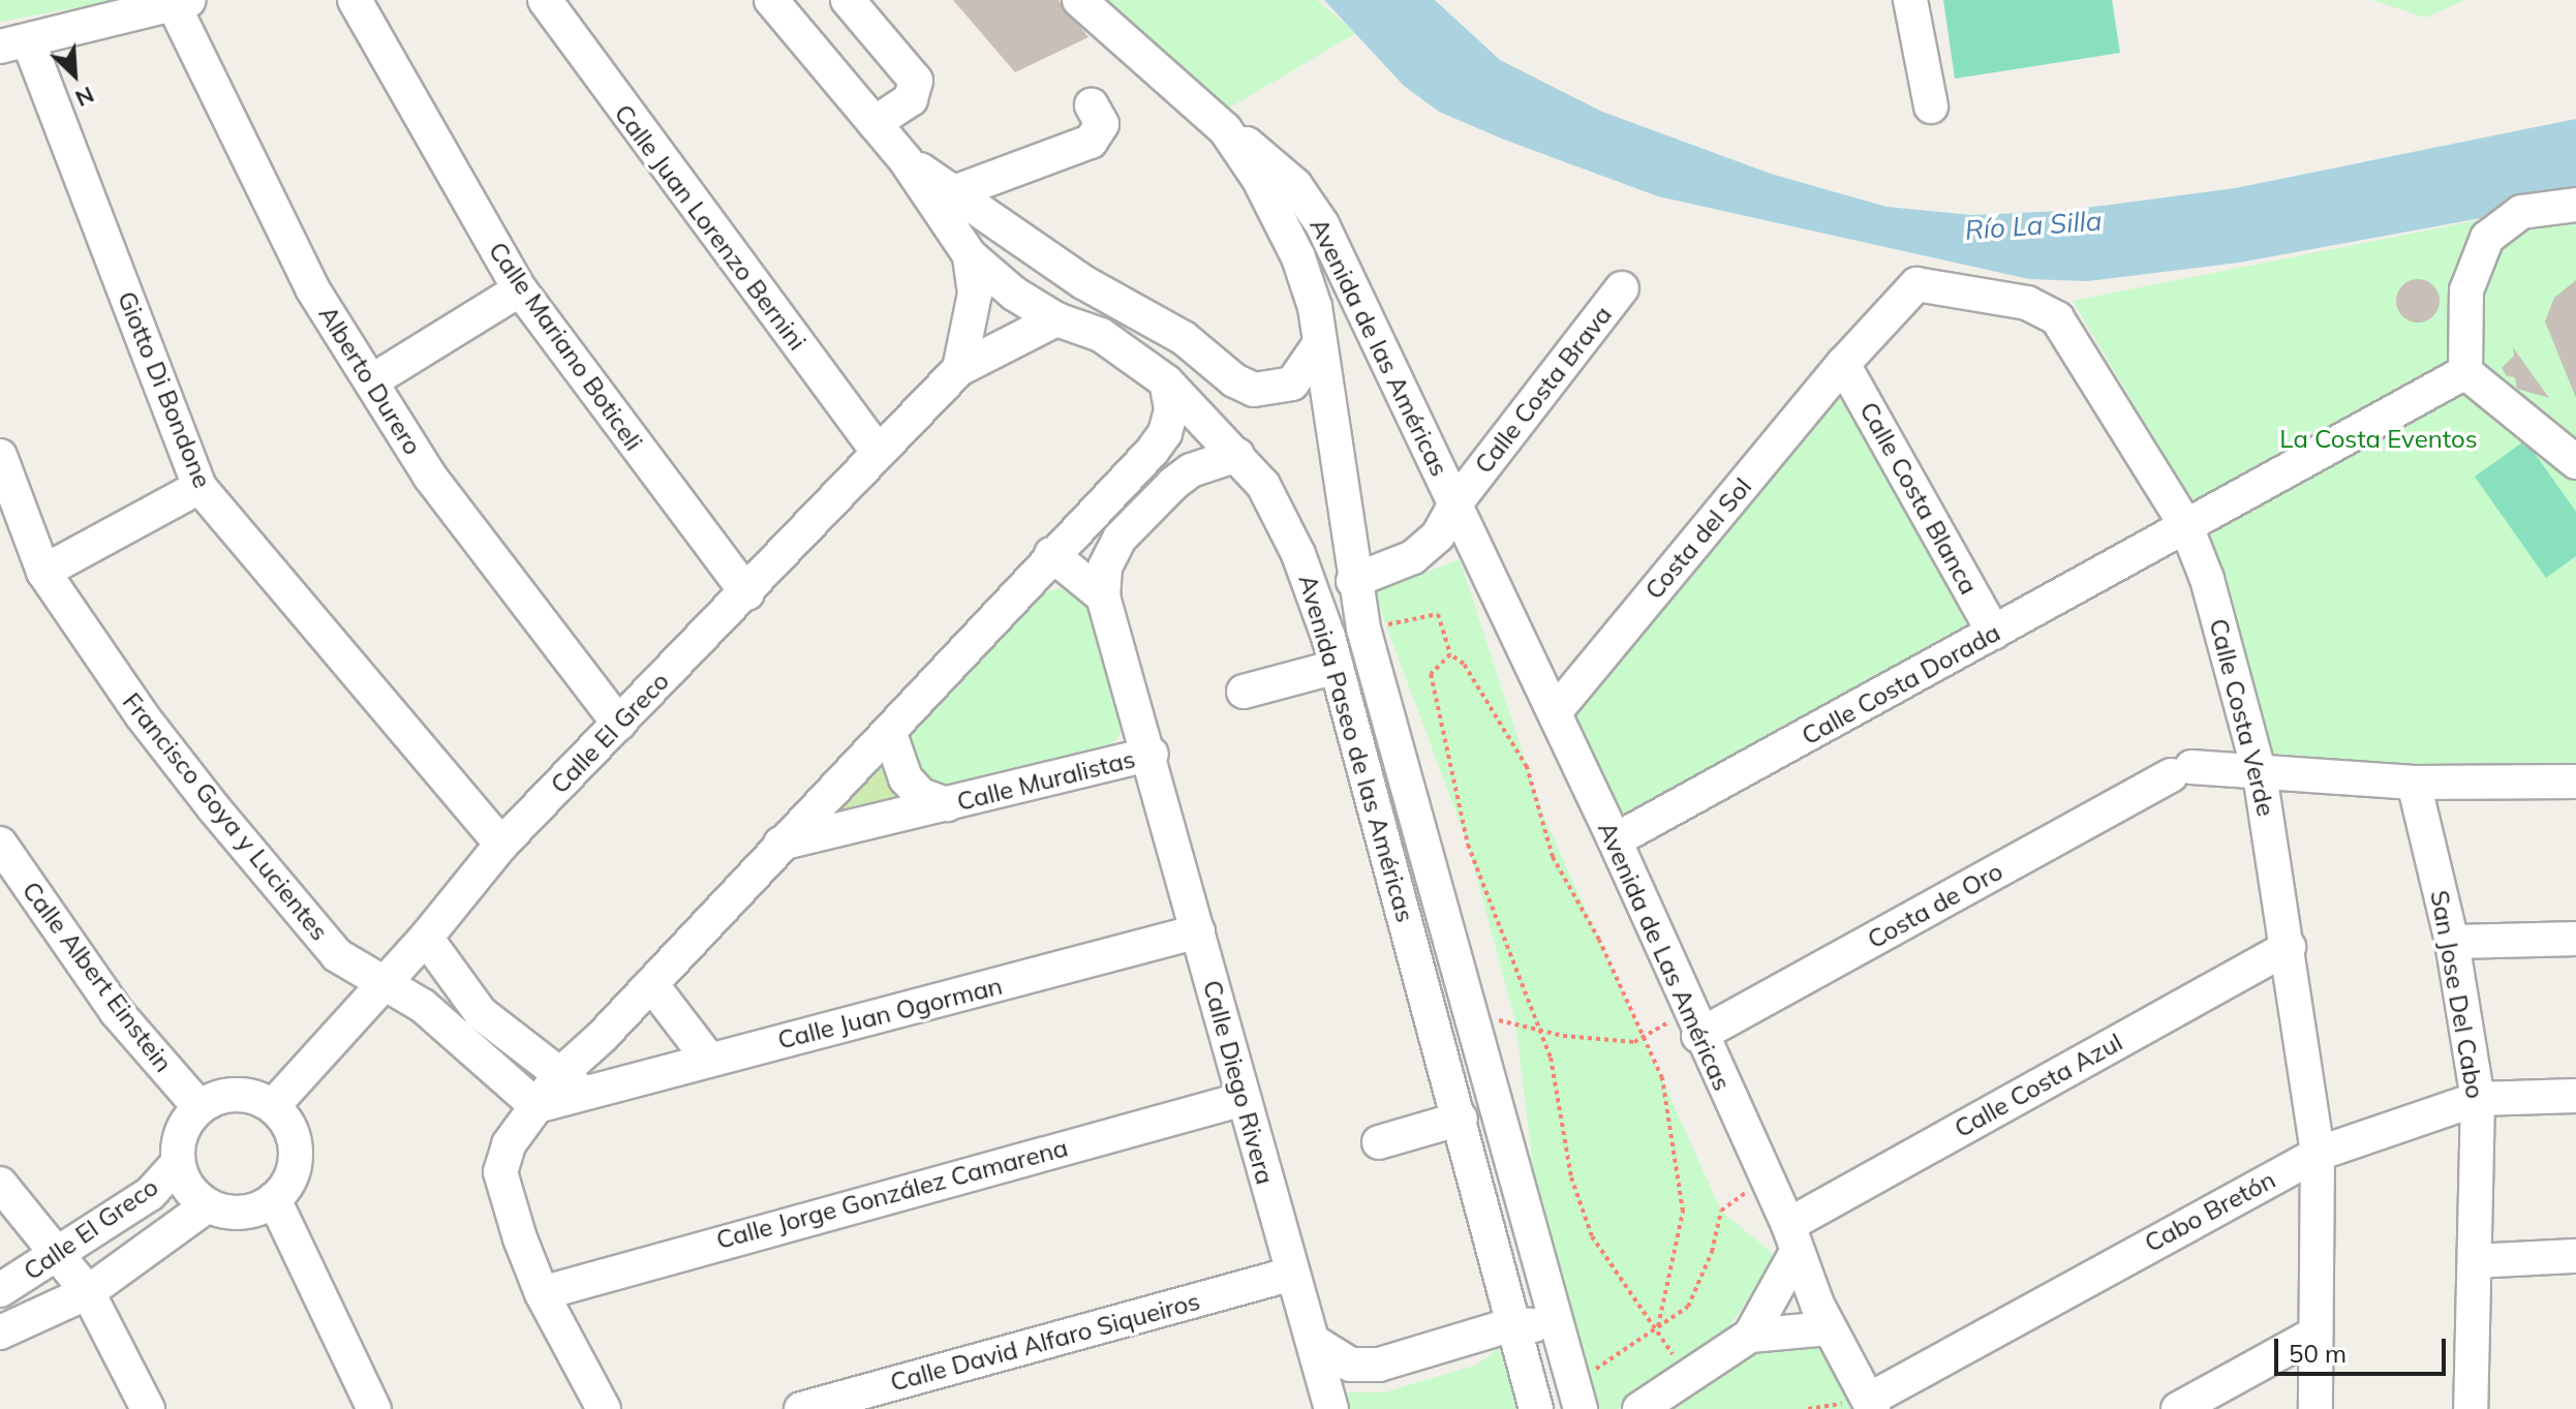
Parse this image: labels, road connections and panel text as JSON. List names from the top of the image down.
{
  "streets": {
    "street": [
      "Calle Juan Lorenzo Bernini",
      "Calle Mariano Boticeli",
      "Avenida de las Américas",
      "Alberto Durero",
      "Giotto Di Bondone",
      "Calle Costa Brava",
      "Calle Costa Blanca",
      "Costa del Sol",
      "Calle Costa Dorada",
      "Calle Costa Verde",
      "Calle El Greco",
      "Avenida Paseo de las Américas",
      "Calle Muralistas",
      "Francisco Goya y Lucientes",
      "Costa de Oro",
      "Avenida de Las Américas",
      "Calle Albert Einstein",
      "San Jose Del Cabo",
      "Calle Juan Ogorman",
      "Calle Diego Rivera",
      "Calle Costa Azul",
      "Calle Jorge González Camarena",
      "Cabo Bretón",
      "Calle David Alfaro Siqueiros"
    ]
  },
  "crossings": [
    ["Calle Juan Lorenzo Bernini", "Calle El Greco"],
    ["Calle Mariano Boticeli", "Calle El Greco"],
    ["Avenida de las Américas", "Calle Costa Brava"],
    ["Avenida de las Américas", "Avenida Paseo de las Américas"],
    ["Avenida de las Américas", "Avenida de Las Américas"],
    ["Alberto Durero", "Calle El Greco"],
    ["Giotto Di Bondone", "Calle El Greco"],
    ["Calle Costa Brava", "Avenida Paseo de las Américas"],
    ["Calle Costa Brava", "Avenida de Las Américas"],
    ["Calle Costa Blanca", "Costa del Sol"],
    ["Calle Costa Blanca", "Calle Costa Dorada"],
    ["Calle Costa Blanca", "Calle Costa Verde"],
    ["Costa del Sol", "Calle Costa Verde"],
    ["Costa del Sol", "Avenida de Las Américas"],
    ["Calle Costa Dorada", "Calle Costa Verde"],
    ["Calle Costa Dorada", "Avenida de Las Américas"],
    ["Calle Costa Verde", "Costa de Oro"],
    ["Calle Costa Verde", "Calle Costa Azul"],
    ["Calle Costa Verde", "Cabo Bretón"],
    ["Calle El Greco", "Avenida Paseo de las Américas"],
    ["Calle El Greco", "Francisco Goya y Lucientes"],
    ["Calle El Greco", "Calle Albert Einstein"],
    ["Avenida Paseo de las Américas", "Calle Muralistas"],
    ["Calle Muralistas", "Calle Diego Rivera"],
    ["Francisco Goya y Lucientes", "Calle Juan Ogorman"],
    ["Costa de Oro", "Avenida de Las Américas"],
    ["Costa de Oro", "San Jose Del Cabo"],
    ["Avenida de Las Américas", "Calle Costa Azul"],
    ["Avenida de Las Américas", "Cabo Bretón"],
    ["San Jose Del Cabo", "Cabo Bretón"],
    ["Calle Juan Ogorman", "Calle Diego Rivera"],
    ["Calle Diego Rivera", "Calle Jorge González Camarena"],
    ["Calle Diego Rivera", "Calle David Alfaro Siqueiros"]
  ],
  "water": ["Río La Silla"],
  "parks": ["La Costa Eventos"],
  "scale_bar": "50 m",
  "north": "bottom right"
}
